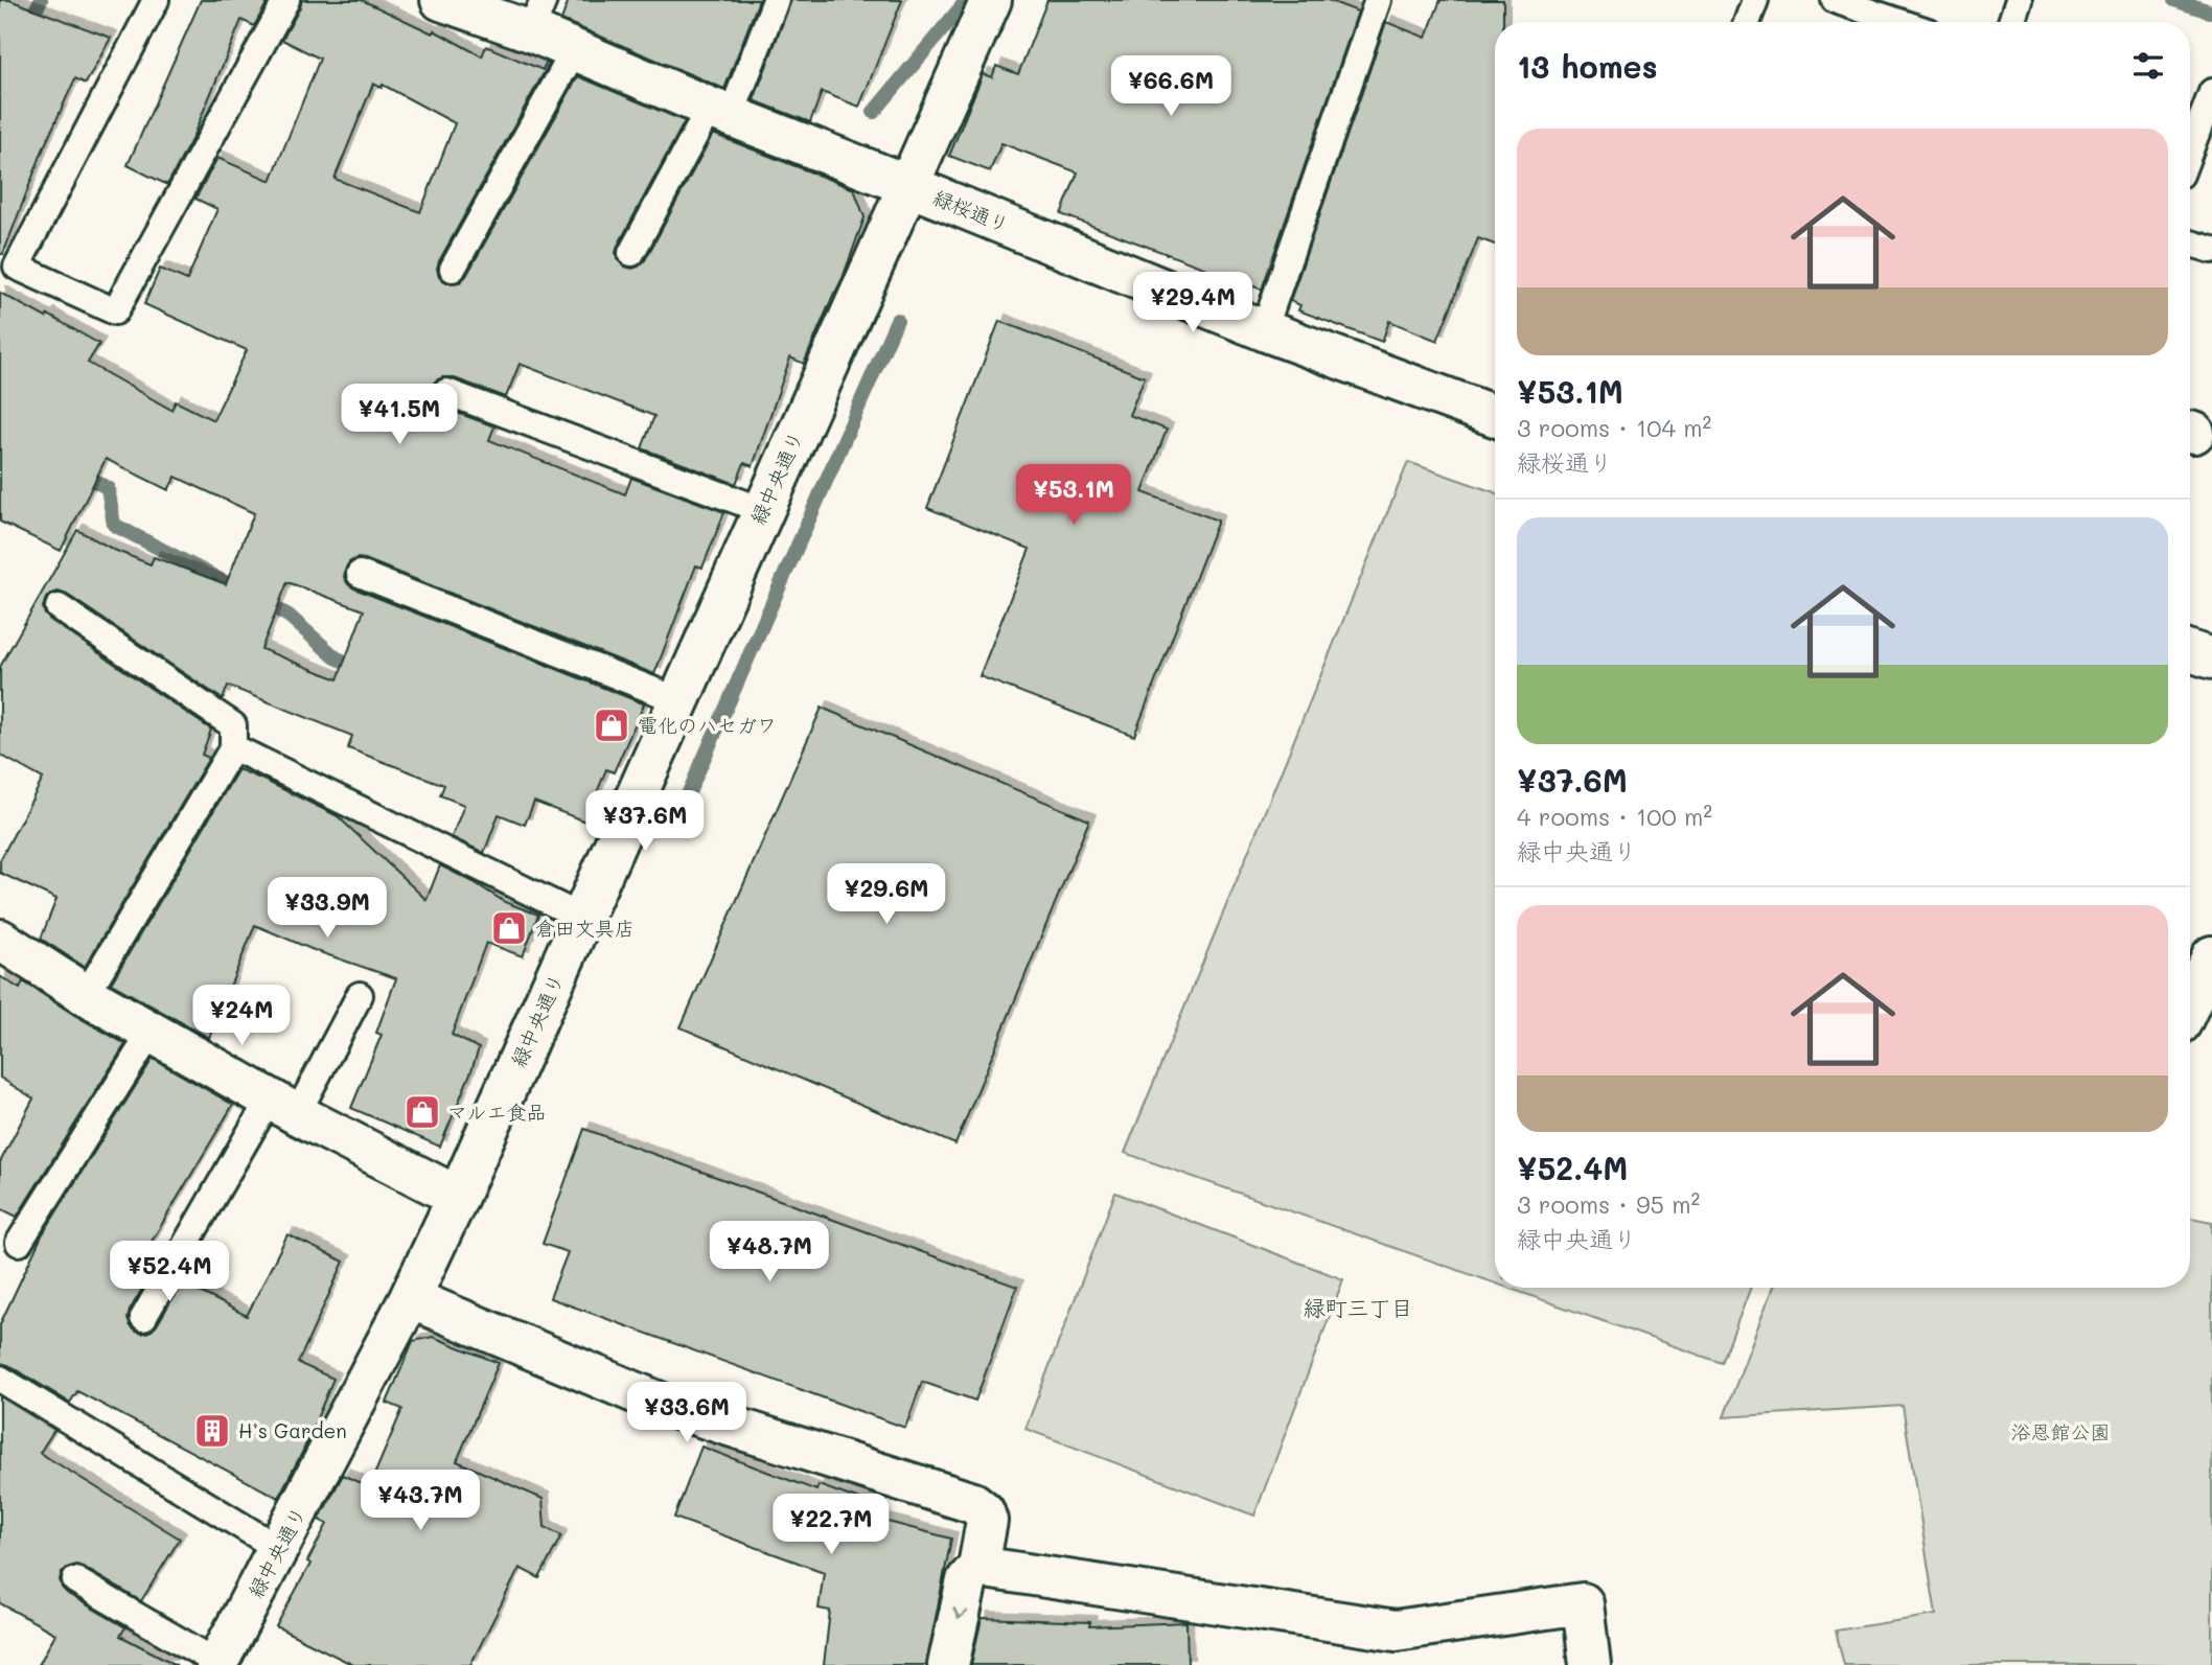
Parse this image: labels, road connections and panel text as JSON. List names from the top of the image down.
{
  "streets": {
    "street": ["緑桜通り", "緑中央通り"]
  },
  "crossings": [
    ["緑桜通り", "緑中央通り"]
  ],
  "districts": ["緑町三丁目"],
  "parks": ["浴恩館公園"],
  "places": {
    "shop": ["電化のハセガワ", "倉田文具店", "マルエ食品"],
    "building": ["H’s Garden"]
  },
  "page": {
    "heading": "13 homes",
    "price": [
      "¥66.6M",
      "¥29.4M",
      "¥41.5M",
      "¥53.1M",
      "¥37.6M",
      "¥29.6M",
      "¥33.9M",
      "¥24M",
      "¥48.7M",
      "¥52.4M",
      "¥33.6M",
      "¥43.7M",
      "¥22.7M"
    ],
    "list": [
      {
        "name": "¥53.1M",
        "note": "3 rooms · 104 m² · 緑桜通り"
      },
      {
        "name": "¥37.6M",
        "note": "4 rooms · 100 m² · 緑中央通り"
      },
      {
        "name": "¥52.4M",
        "note": "3 rooms · 95 m² · 緑中央通り"
      }
    ]
  }
}
